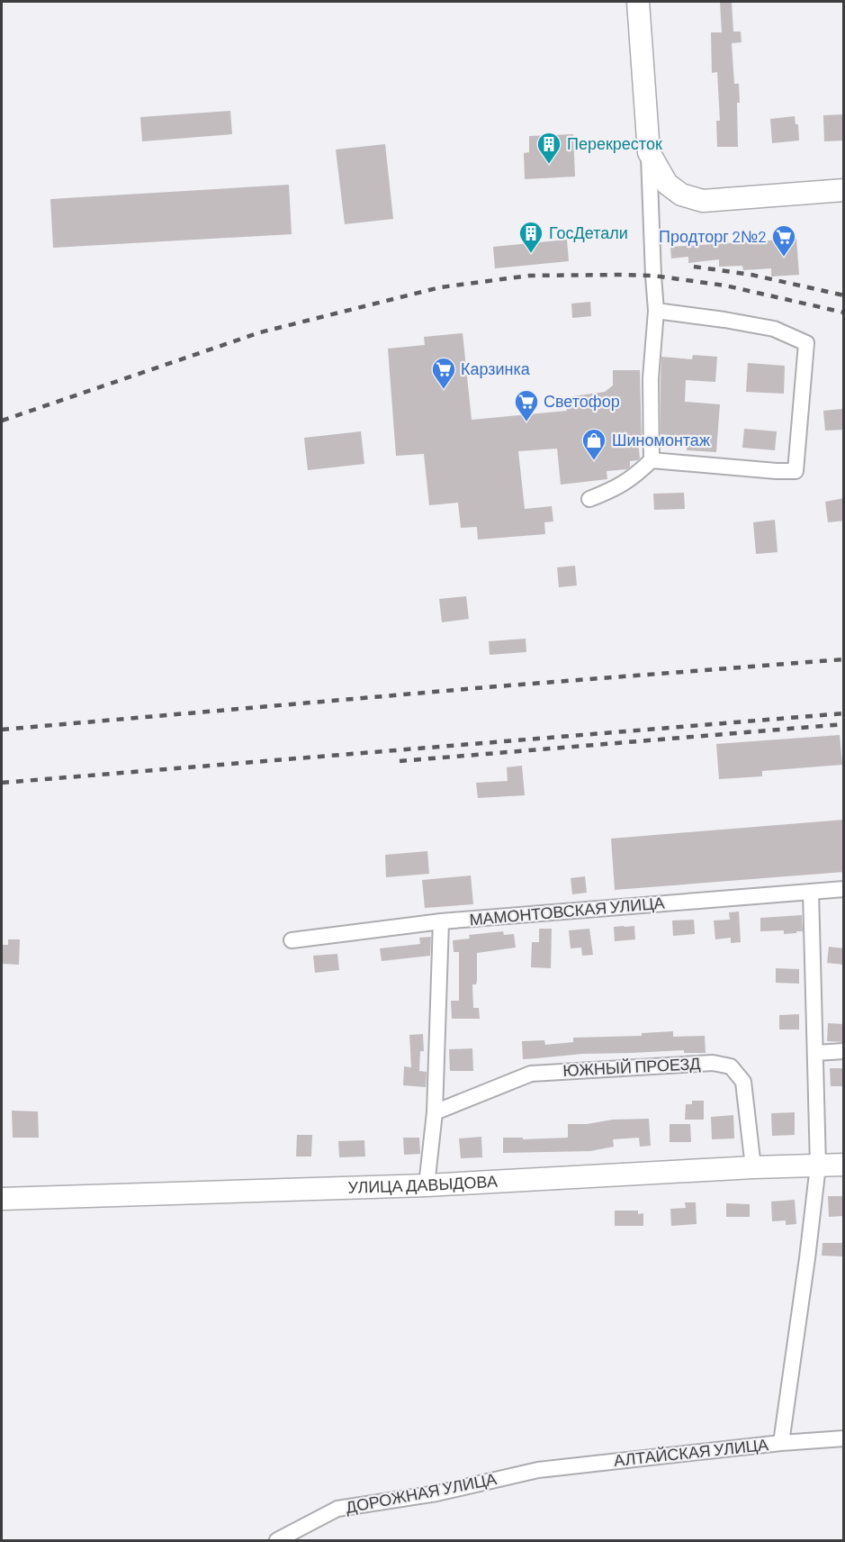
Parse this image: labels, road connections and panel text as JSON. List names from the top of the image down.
{
  "streets": {
    "main road": ["УЛИЦА ДАВЫДОВА"],
    "street": [
      "МАМОНТОВСКАЯ УЛИЦА",
      "ЮЖНЫЙ ПРОЕЗД",
      "АЛТАЙСКАЯ УЛИЦА",
      "ДОРОЖНАЯ УЛИЦА"
    ]
  },
  "crossings": [
    ["ЮЖНЫЙ ПРОЕЗД", "УЛИЦА ДАВЫДОВА"],
    ["АЛТАЙСКАЯ УЛИЦА", "ДОРОЖНАЯ УЛИЦА"]
  ],
  "places": {
    "building": ["Перекресток", "ГосДетали"],
    "supermarket": ["Продторг 2№2", "Карзинка", "Светофор"],
    "shop": ["Шиномонтаж"]
  }
}
